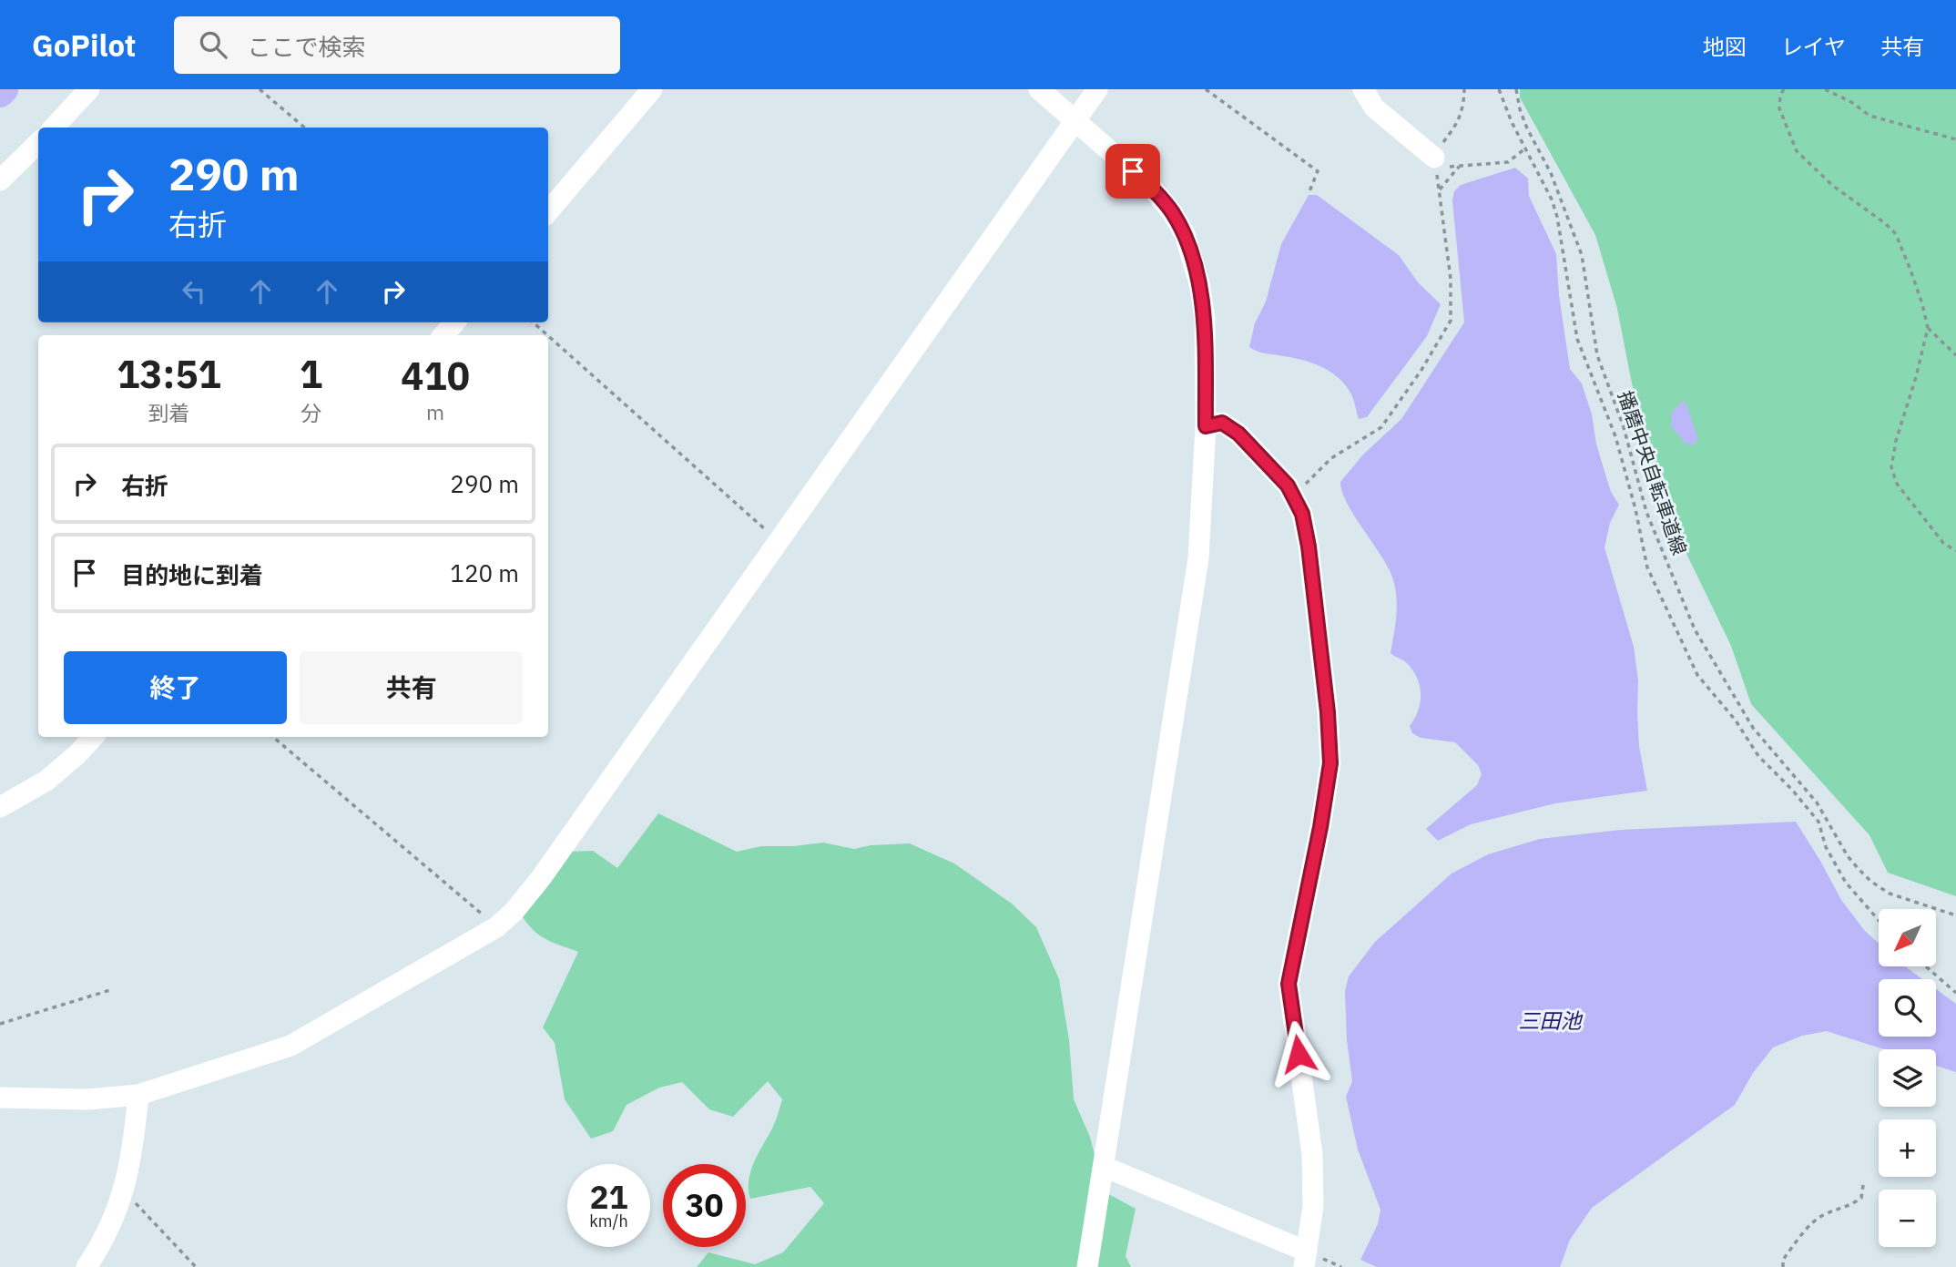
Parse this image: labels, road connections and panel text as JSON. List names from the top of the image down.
{
  "streets": {
    "path": ["播磨中央自転車道線"]
  },
  "water": ["三田池"],
  "north": "bottom left",
  "page": {
    "header": "GoPilot",
    "search": "ここで検索",
    "nav": ["地図", "レイヤ", "共有"],
    "turn": ["290 m", "右折"],
    "eta": [
      "13:51",
      "到着",
      "1",
      "分",
      "410",
      "m"
    ],
    "list": [
      {
        "name": "右折",
        "value": "290 m"
      },
      {
        "name": "目的地に到着",
        "value": "120 m"
      }
    ],
    "buttons": ["終了", "共有"],
    "map_buttons": ["+", "−"],
    "speed": "21 km/h",
    "limit": "30"
  }
}
